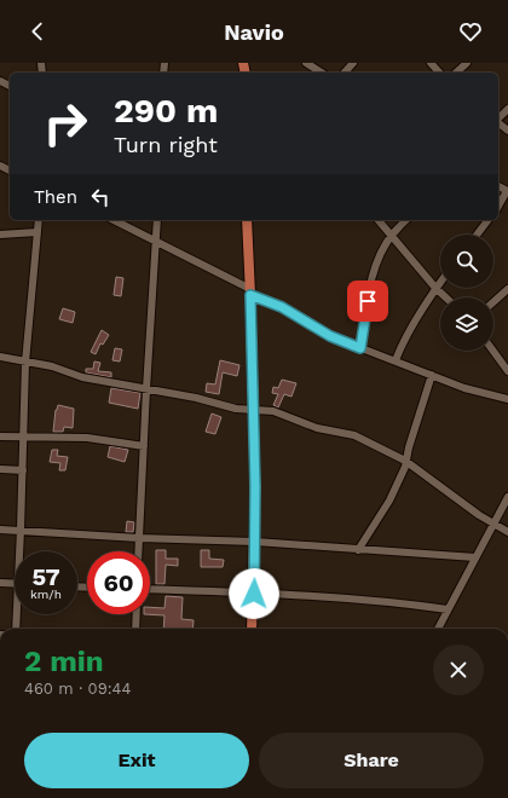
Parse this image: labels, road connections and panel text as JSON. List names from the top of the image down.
{
  "page": {
    "header": "Navio",
    "turn": ["290 m", "Turn right"],
    "then": "Then",
    "speed": "57 km/h",
    "limit": "60",
    "heading": ["2 min", "460 m · 09:44"],
    "buttons": ["Exit", "Share"]
  }
}
